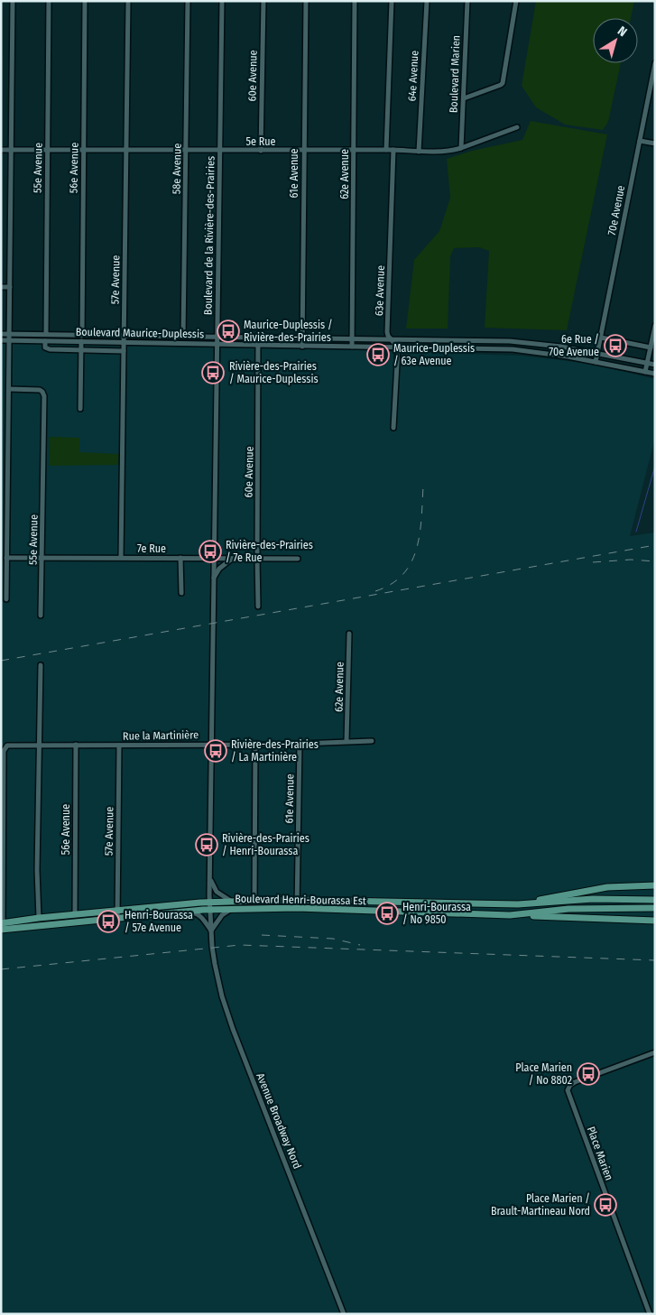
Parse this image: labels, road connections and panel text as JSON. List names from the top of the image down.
{
  "streets": {
    "main road": ["Boulevard Henri-Bourassa Est"],
    "street": [
      "Boulevard Marien",
      "60e Avenue",
      "64e Avenue",
      "5e Rue",
      "55e Avenue",
      "56e Avenue",
      "58e Avenue",
      "61e Avenue",
      "62e Avenue",
      "70e Avenue",
      "Boulevard de la Rivière-des-Prairies",
      "57e Avenue",
      "63e Avenue",
      "Boulevard Maurice-Duplessis",
      "7e Rue",
      "Rue la Martinière",
      "Avenue Broadway Nord",
      "Place Marien"
    ]
  },
  "crossings": [
    ["Boulevard Marien", "5e Rue"],
    ["60e Avenue", "5e Rue"],
    ["60e Avenue", "Boulevard Maurice-Duplessis"],
    ["60e Avenue", "7e Rue"],
    ["64e Avenue", "5e Rue"],
    ["5e Rue", "55e Avenue"],
    ["5e Rue", "56e Avenue"],
    ["5e Rue", "58e Avenue"],
    ["5e Rue", "61e Avenue"],
    ["5e Rue", "62e Avenue"],
    ["5e Rue", "Boulevard de la Rivière-des-Prairies"],
    ["5e Rue", "57e Avenue"],
    ["5e Rue", "63e Avenue"],
    ["55e Avenue", "Boulevard Maurice-Duplessis"],
    ["55e Avenue", "7e Rue"],
    ["56e Avenue", "Boulevard Maurice-Duplessis"],
    ["56e Avenue", "Rue la Martinière"],
    ["56e Avenue", "Boulevard Henri-Bourassa Est"],
    ["58e Avenue", "Boulevard Maurice-Duplessis"],
    ["61e Avenue", "Boulevard Maurice-Duplessis"],
    ["61e Avenue", "Rue la Martinière"],
    ["61e Avenue", "Boulevard Henri-Bourassa Est"],
    ["62e Avenue", "Boulevard Maurice-Duplessis"],
    ["62e Avenue", "Rue la Martinière"],
    ["70e Avenue", "Boulevard Maurice-Duplessis"],
    ["Boulevard de la Rivière-des-Prairies", "Boulevard Maurice-Duplessis"],
    ["Boulevard de la Rivière-des-Prairies", "7e Rue"],
    ["Boulevard de la Rivière-des-Prairies", "Rue la Martinière"],
    ["Boulevard de la Rivière-des-Prairies", "Boulevard Henri-Bourassa Est"],
    ["Boulevard de la Rivière-des-Prairies", "Avenue Broadway Nord"],
    ["57e Avenue", "Boulevard Maurice-Duplessis"],
    ["57e Avenue", "7e Rue"],
    ["57e Avenue", "Rue la Martinière"],
    ["57e Avenue", "Boulevard Henri-Bourassa Est"],
    ["63e Avenue", "Boulevard Maurice-Duplessis"],
    ["Rue la Martinière", "Boulevard Henri-Bourassa Est"],
    ["Boulevard Henri-Bourassa Est", "Avenue Broadway Nord"]
  ],
  "places": {
    "bus stop": [
      "Maurice-Duplessis / Rivière-des-Prairies",
      "6e Rue / 70e Avenue",
      "Maurice-Duplessis / 63e Avenue",
      "Rivière-des-Prairies / Maurice-Duplessis",
      "Rivière-des-Prairies / 7e Rue",
      "Rivière-des-Prairies / La Martinière",
      "Rivière-des-Prairies / Henri-Bourassa",
      "Henri-Bourassa / No 9850",
      "Henri-Bourassa / 57e Avenue",
      "Place Marien / No 8802",
      "Place Marien / Brault-Martineau Nord"
    ]
  },
  "north": "top right"
}
